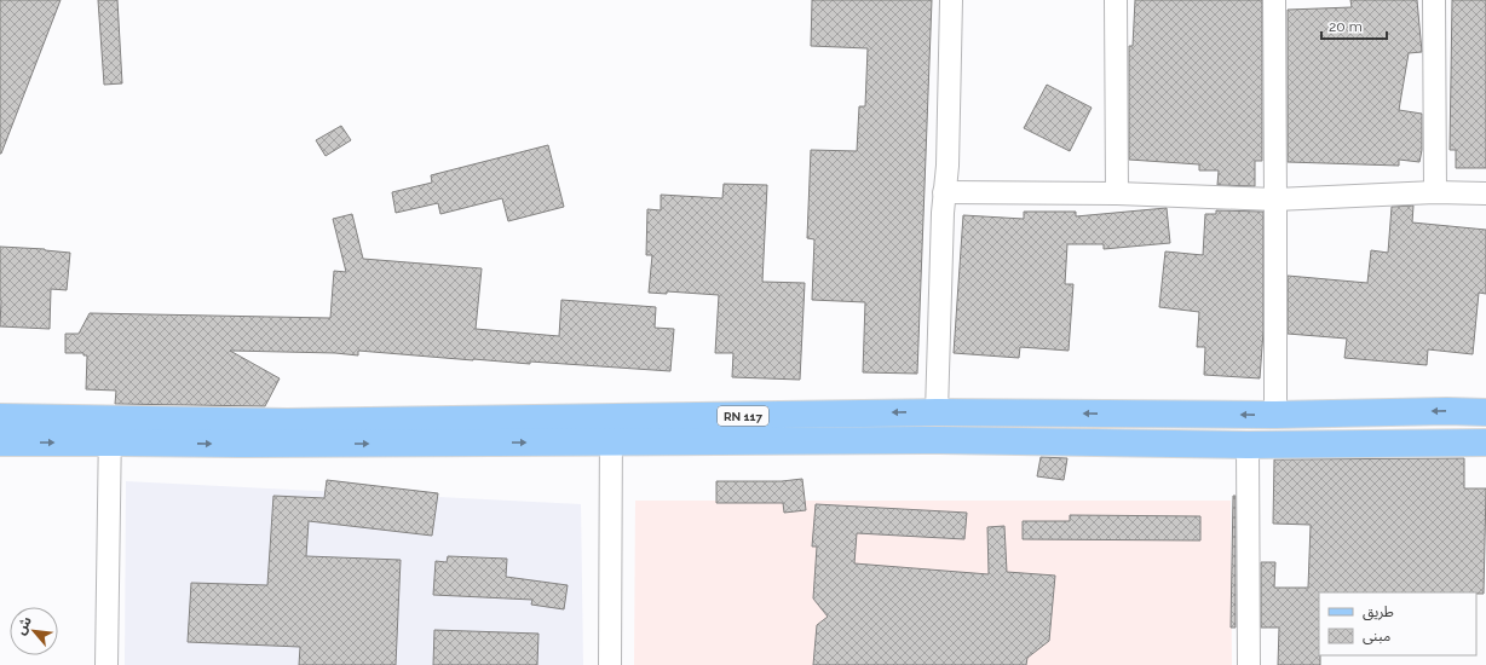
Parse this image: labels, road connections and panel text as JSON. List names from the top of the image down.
{
  "streets": {
    "main road": ["RN 117"]
  },
  "legend": ["طريق", "مبنى"],
  "scale_bar": "20 m",
  "north": "top left"
}
